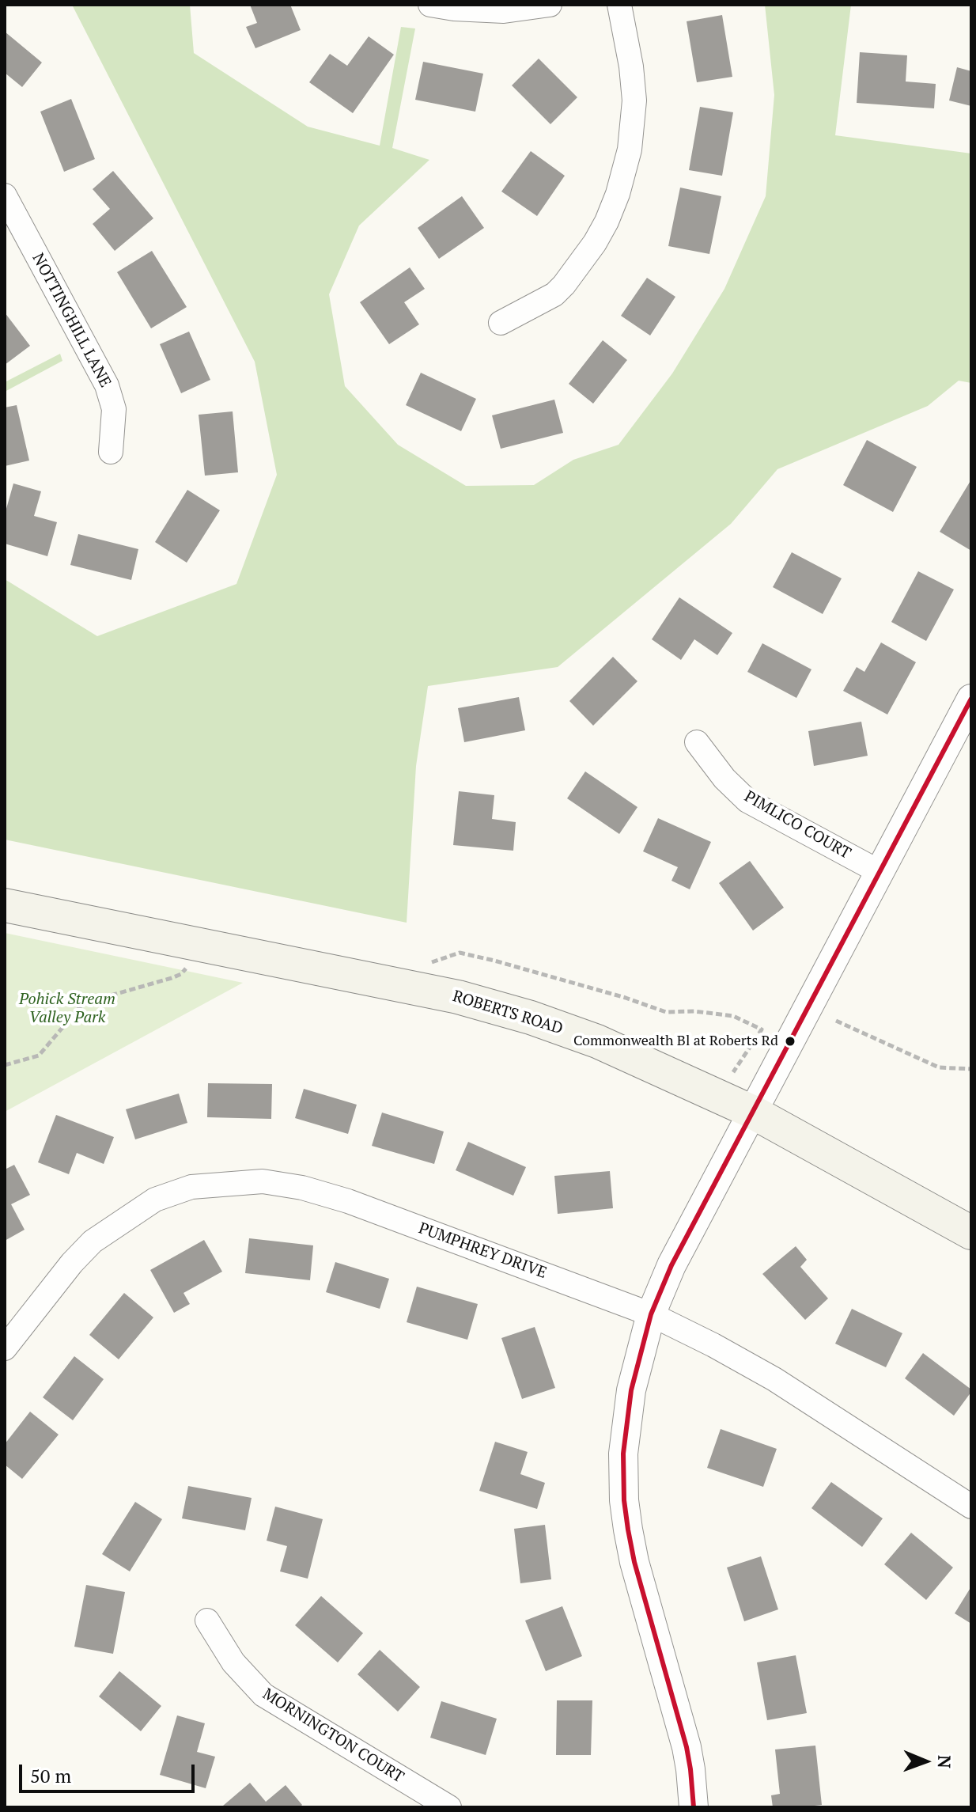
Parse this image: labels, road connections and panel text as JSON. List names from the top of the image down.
{
  "streets": {
    "main road": ["ROBERTS ROAD"],
    "street": [
      "NOTTINGHILL LANE",
      "PIMLICO COURT",
      "PUMPHREY DRIVE",
      "MORNINGTON COURT"
    ]
  },
  "parks": ["Pohick Stream Valley Park"],
  "places": ["Commonwealth Bl at Roberts Rd"],
  "scale_bar": "50 m",
  "north": "right"
}
